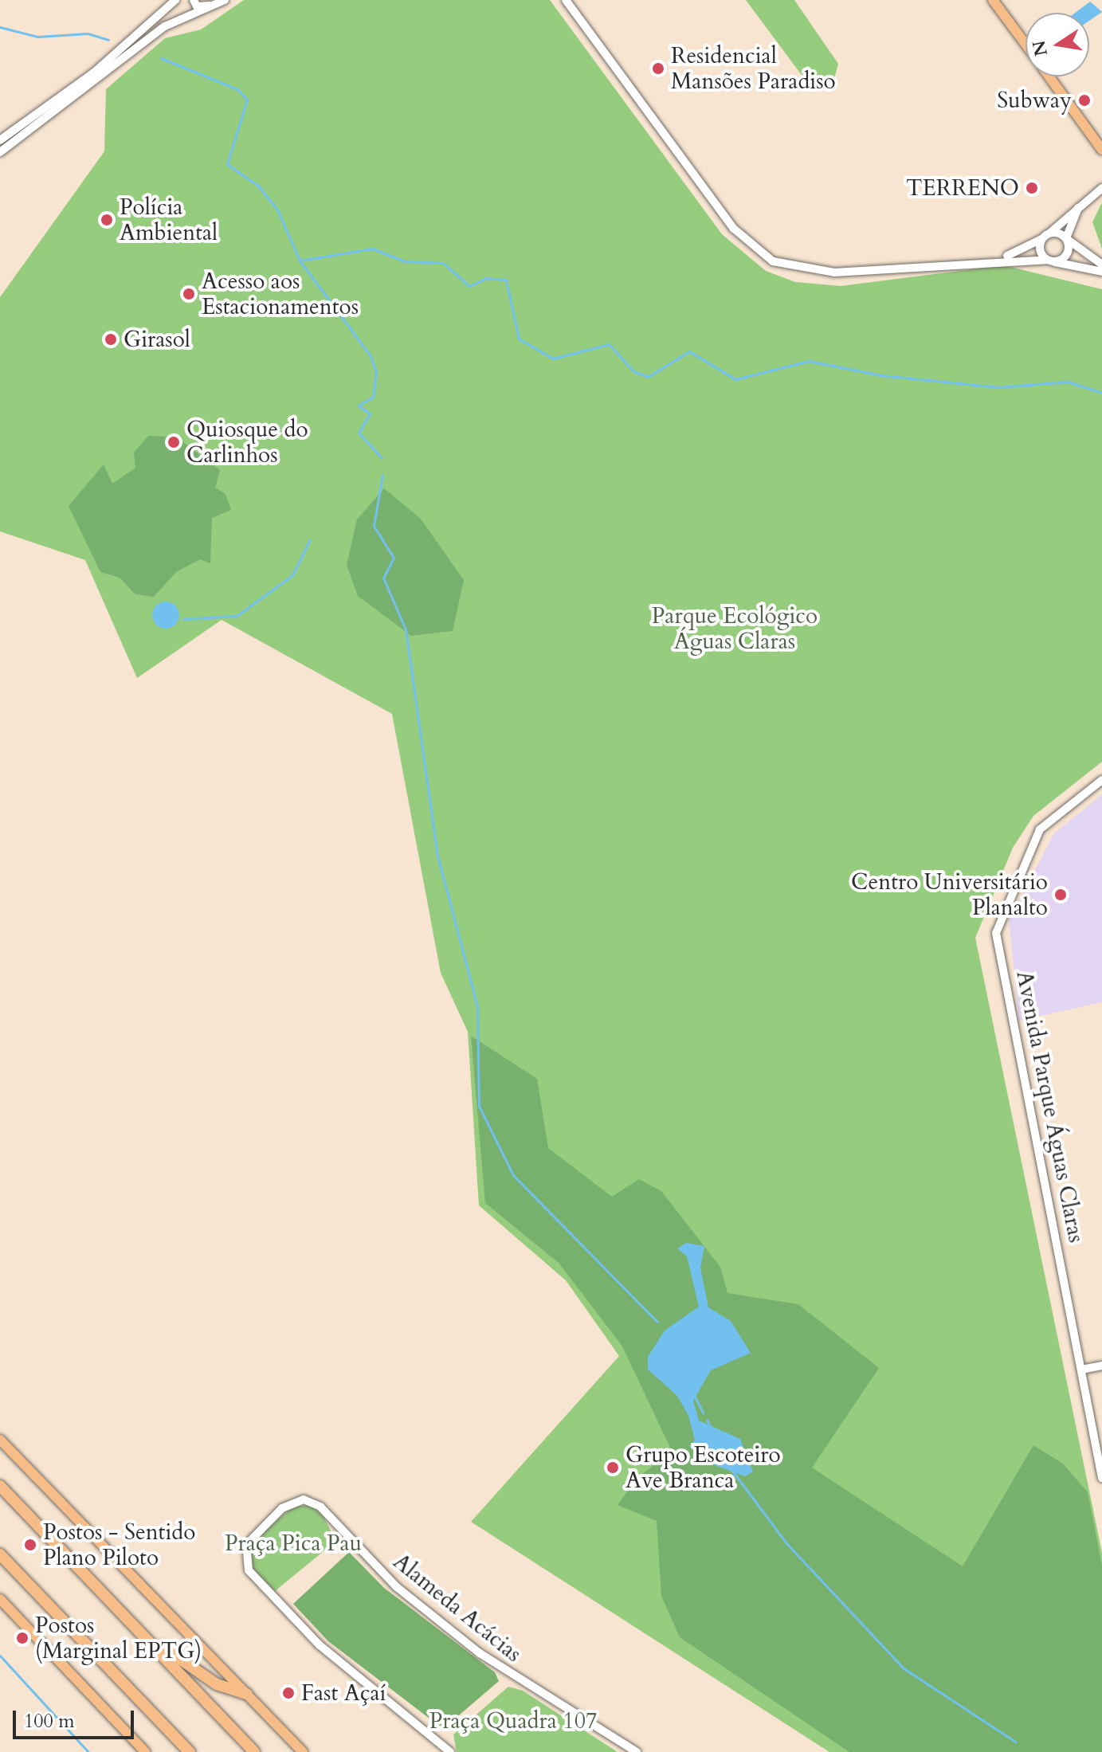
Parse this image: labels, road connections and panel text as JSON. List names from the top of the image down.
{
  "streets": {
    "street": ["Avenida Parque Águas Claras", "Alameda Acácias"]
  },
  "parks": ["Parque Ecológico Águas Claras", "Praça Pica Pau", "Praça Quadra 107"],
  "places": [
    "Residencial Mansões Paradiso",
    "Subway",
    "TERRENO",
    "Polícia Ambiental",
    "Acesso aos Estacionamentos",
    "Girasol",
    "Quiosque do Carlinhos",
    "Centro Universitário Planalto",
    "Grupo Escoteiro Ave Branca",
    "Postos - Sentido Plano Piloto",
    "Postos (Marginal EPTG)",
    "Fast Açaí"
  ],
  "scale_bar": "100 m",
  "north": "left"
}
